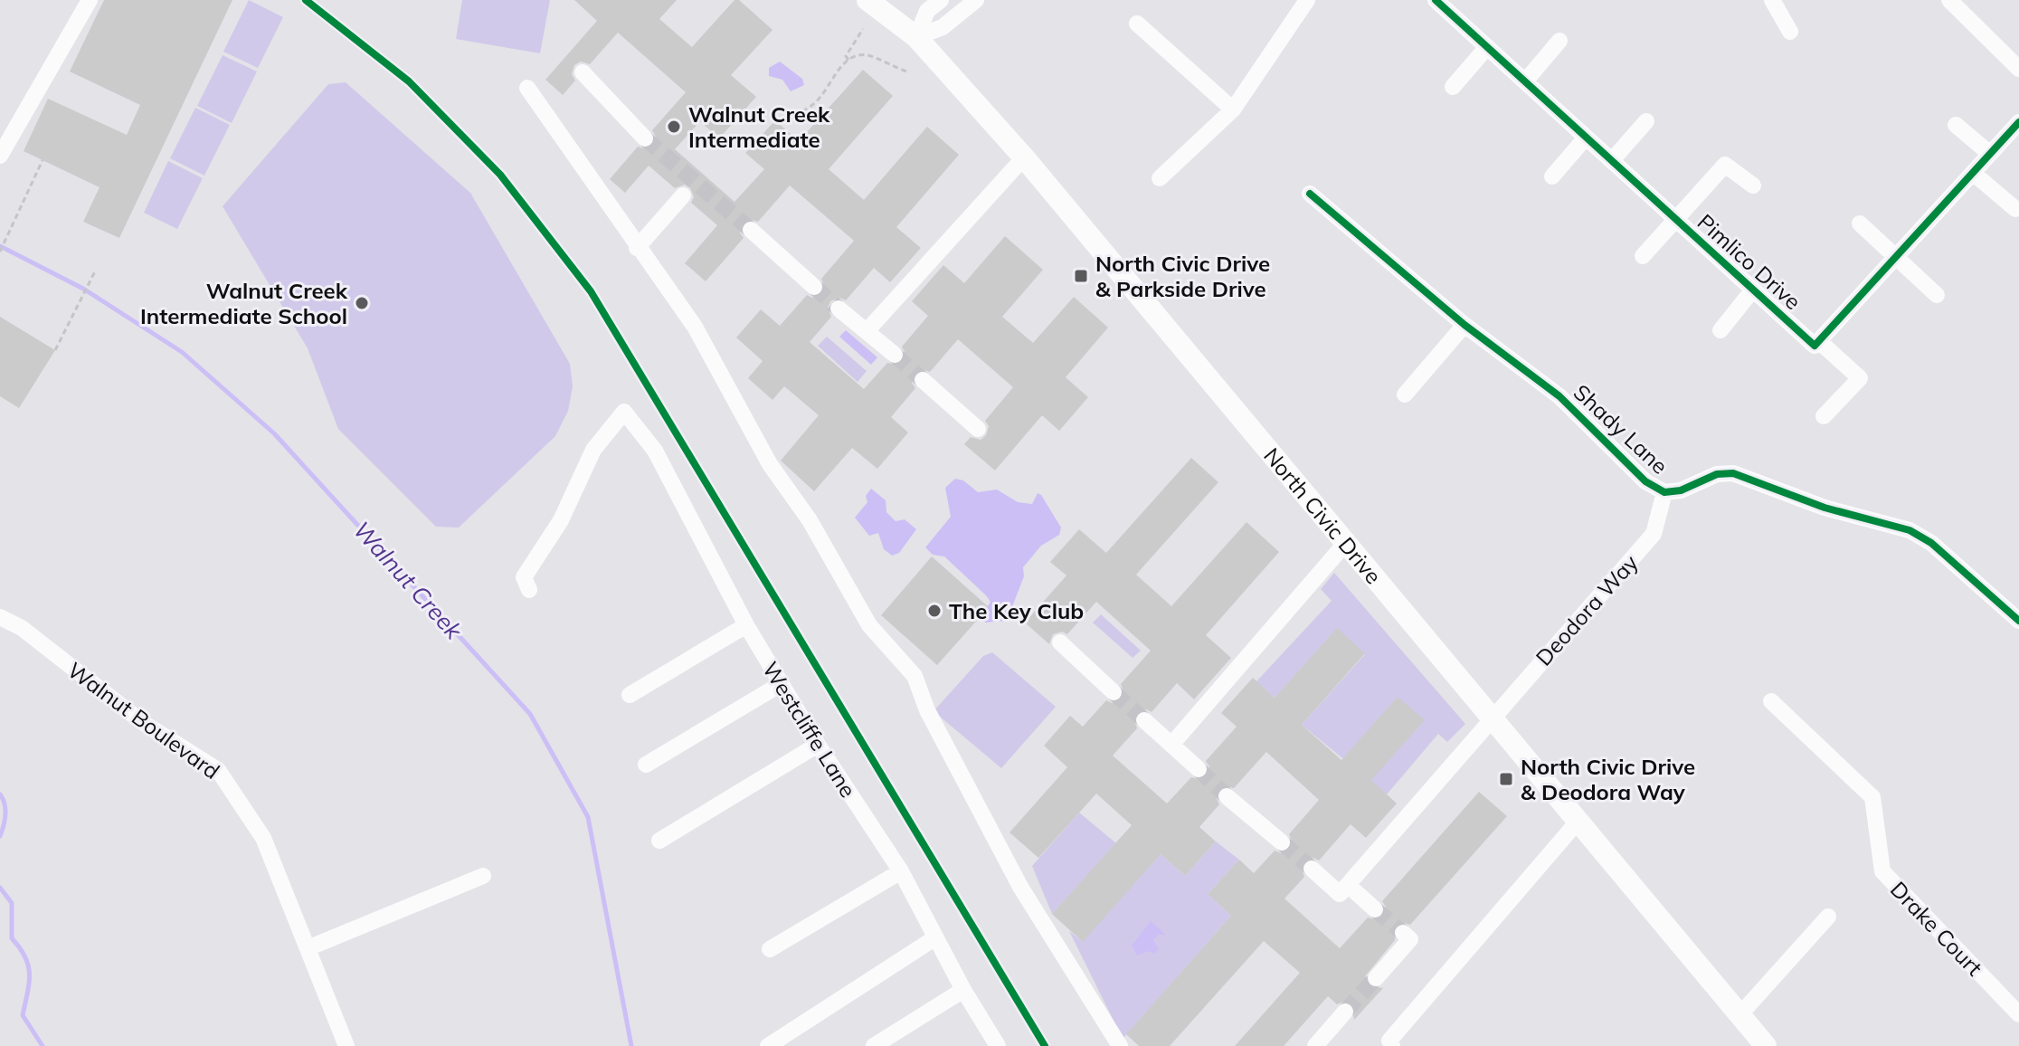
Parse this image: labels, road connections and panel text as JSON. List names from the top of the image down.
{
  "streets": {
    "main road": ["North Civic Drive"],
    "street": [
      "Pimlico Drive",
      "Shady Lane",
      "Deodora Way",
      "Walnut Boulevard",
      "Westcliffe Lane",
      "Drake Court"
    ]
  },
  "crossings": [
    ["Shady Lane", "Deodora Way"],
    ["North Civic Drive", "Deodora Way"]
  ],
  "water": ["Walnut Creek"],
  "places": {
    "other": ["Walnut Creek Intermediate", "Walnut Creek Intermediate School", "The Key Club"],
    "transit": ["North Civic Drive & Parkside Drive", "North Civic Drive & Deodora Way"]
  }
}
